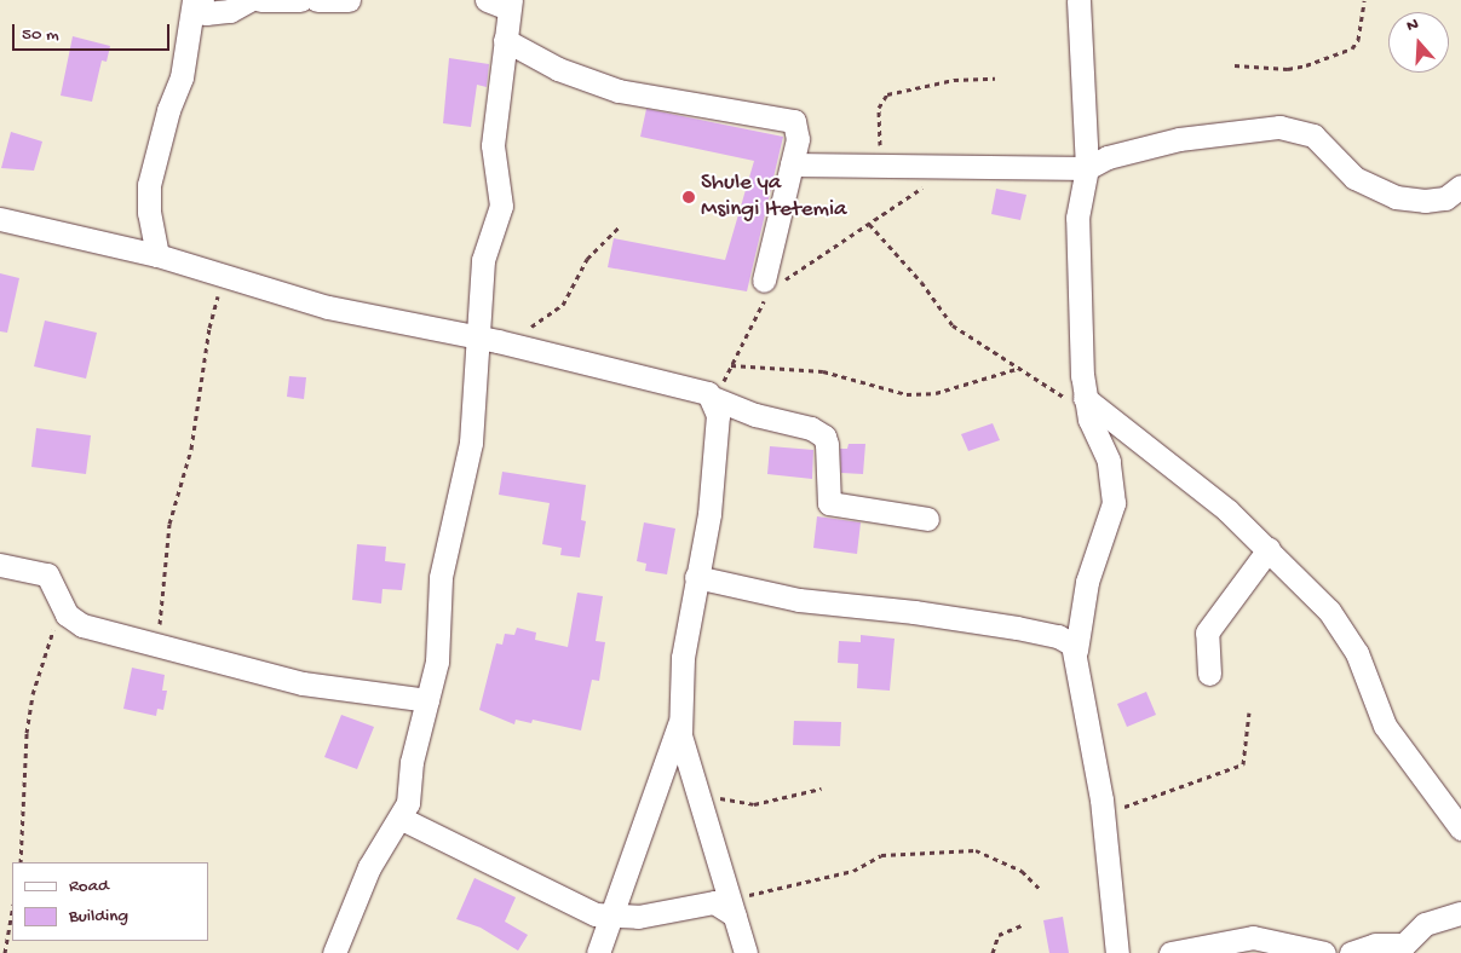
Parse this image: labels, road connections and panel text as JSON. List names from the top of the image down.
{
  "places": ["Shule ya Msingi Itetemia"],
  "legend": ["Road", "Building"],
  "scale_bar": "50 m",
  "north": "top"
}
